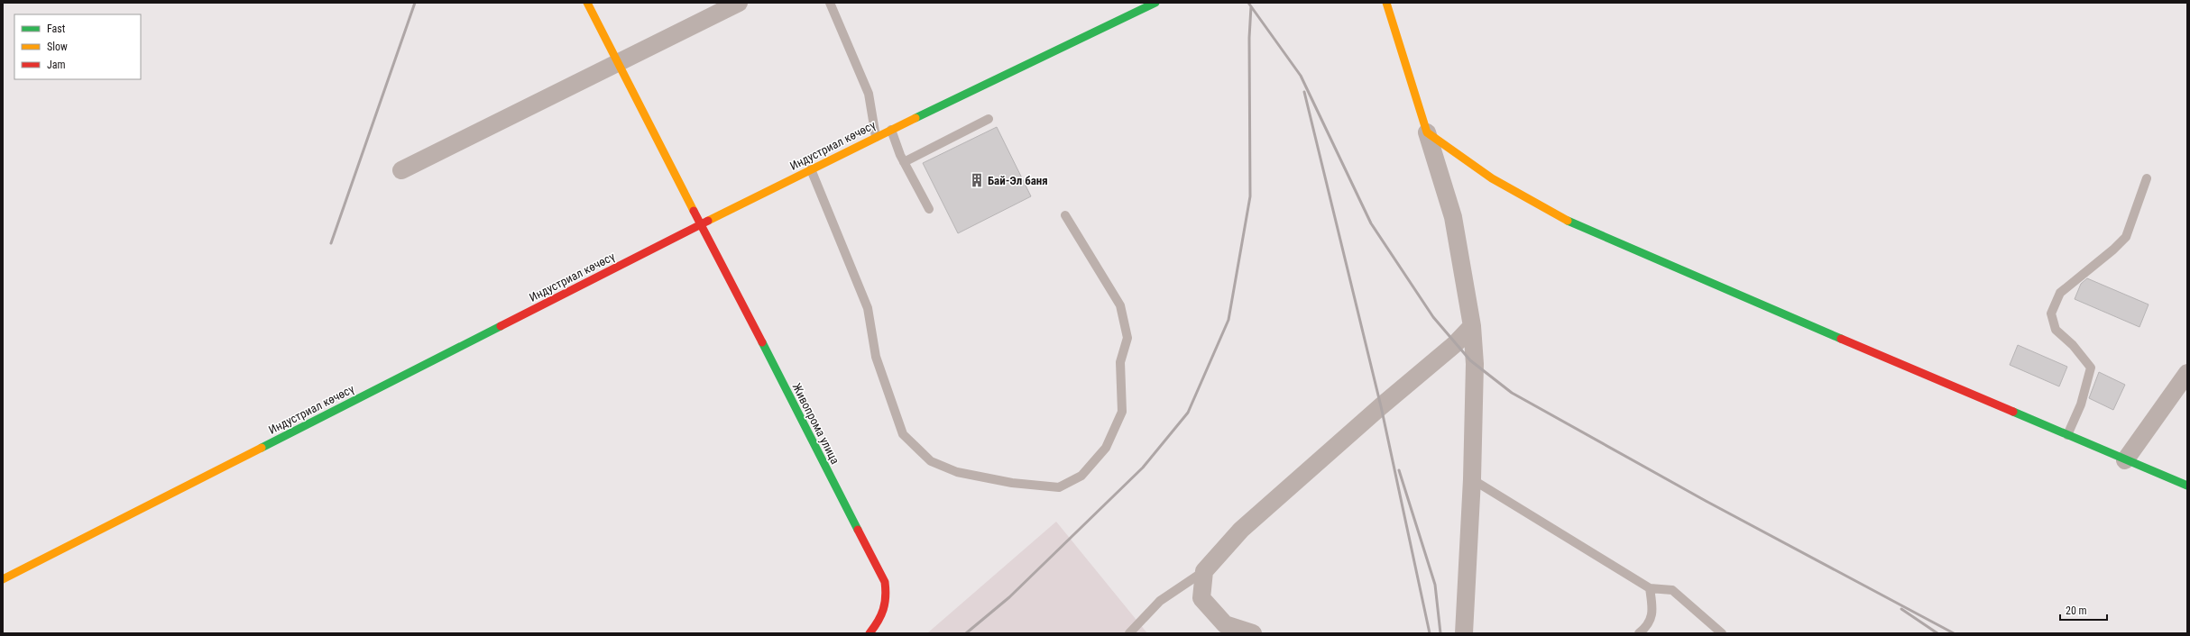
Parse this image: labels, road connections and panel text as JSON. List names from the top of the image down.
{
  "streets": {
    "main road": ["Индустриал көчөсү", "Живопрома улица"]
  },
  "crossings": [
    ["Индустриал көчөсү", "Живопрома улица"]
  ],
  "places": {
    "building": ["Бай-Эл баня"]
  },
  "legend": ["Fast", "Slow", "Jam"],
  "scale_bar": "20 m"
}
